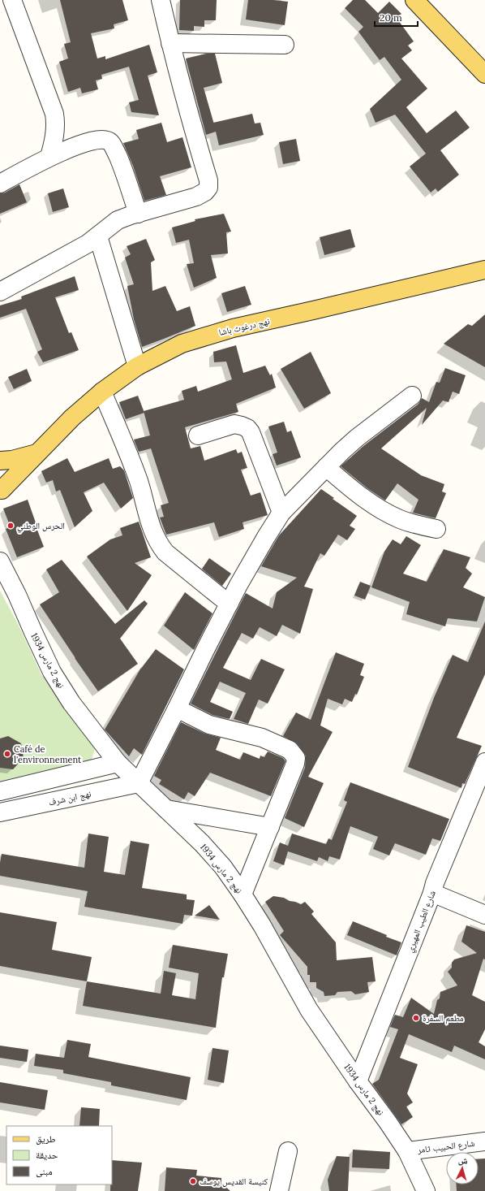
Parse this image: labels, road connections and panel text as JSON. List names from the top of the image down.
{
  "streets": {
    "main road": ["نهج درغوث باشا"],
    "street": [
      "نهج 2 مارس 1934",
      "نهج ابن شرف",
      "شارع الطيب المهيري",
      "شارع الحبيب ثامر"
    ]
  },
  "crossings": [
    ["نهج 2 مارس 1934", "نهج ابن شرف"],
    ["نهج 2 مارس 1934", "شارع الطيب المهيري"],
    ["نهج 2 مارس 1934", "شارع الحبيب ثامر"]
  ],
  "places": [
    "الحرس الوطني",
    "Café de l'environnement",
    "مطعم السفرة",
    "كنيسة القديس يوسف"
  ],
  "legend": ["طريق", "حديقة", "مبنى"],
  "scale_bar": "20 m",
  "north": "top"
}
